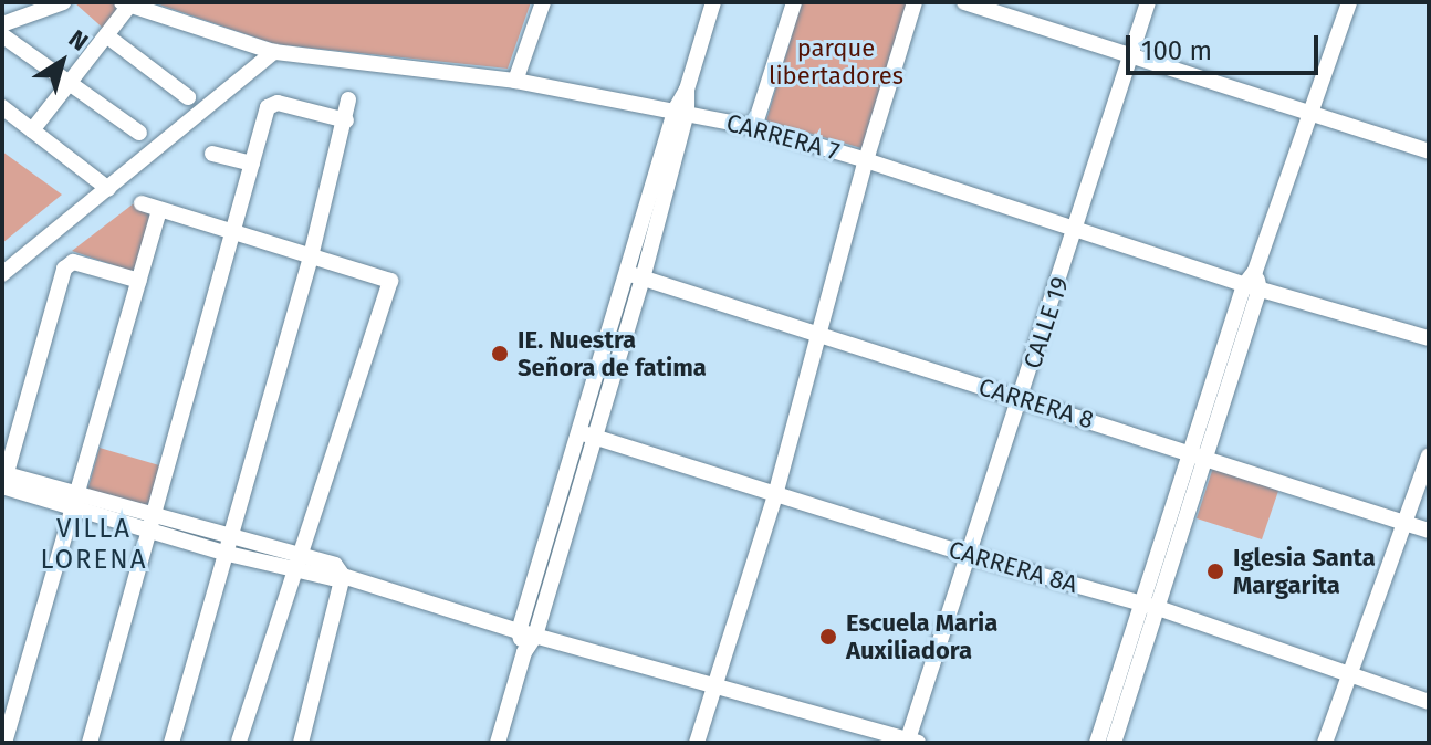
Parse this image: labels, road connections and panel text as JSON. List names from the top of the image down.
{
  "streets": {
    "street": [
      "CARRERA 7",
      "CALLE 19",
      "CARRERA 8",
      "CARRERA 8A"
    ]
  },
  "crossings": [
    ["CARRERA 7", "CALLE 19"],
    ["CALLE 19", "CARRERA 8"],
    ["CALLE 19", "CARRERA 8A"]
  ],
  "districts": ["VILLA LORENA"],
  "parks": ["parque libertadores"],
  "places": ["IE. Nuestra Señora de fatima", "Iglesia Santa Margarita", "Escuela Maria Auxiliadora"],
  "scale_bar": "100 m",
  "north": "top right"
}
